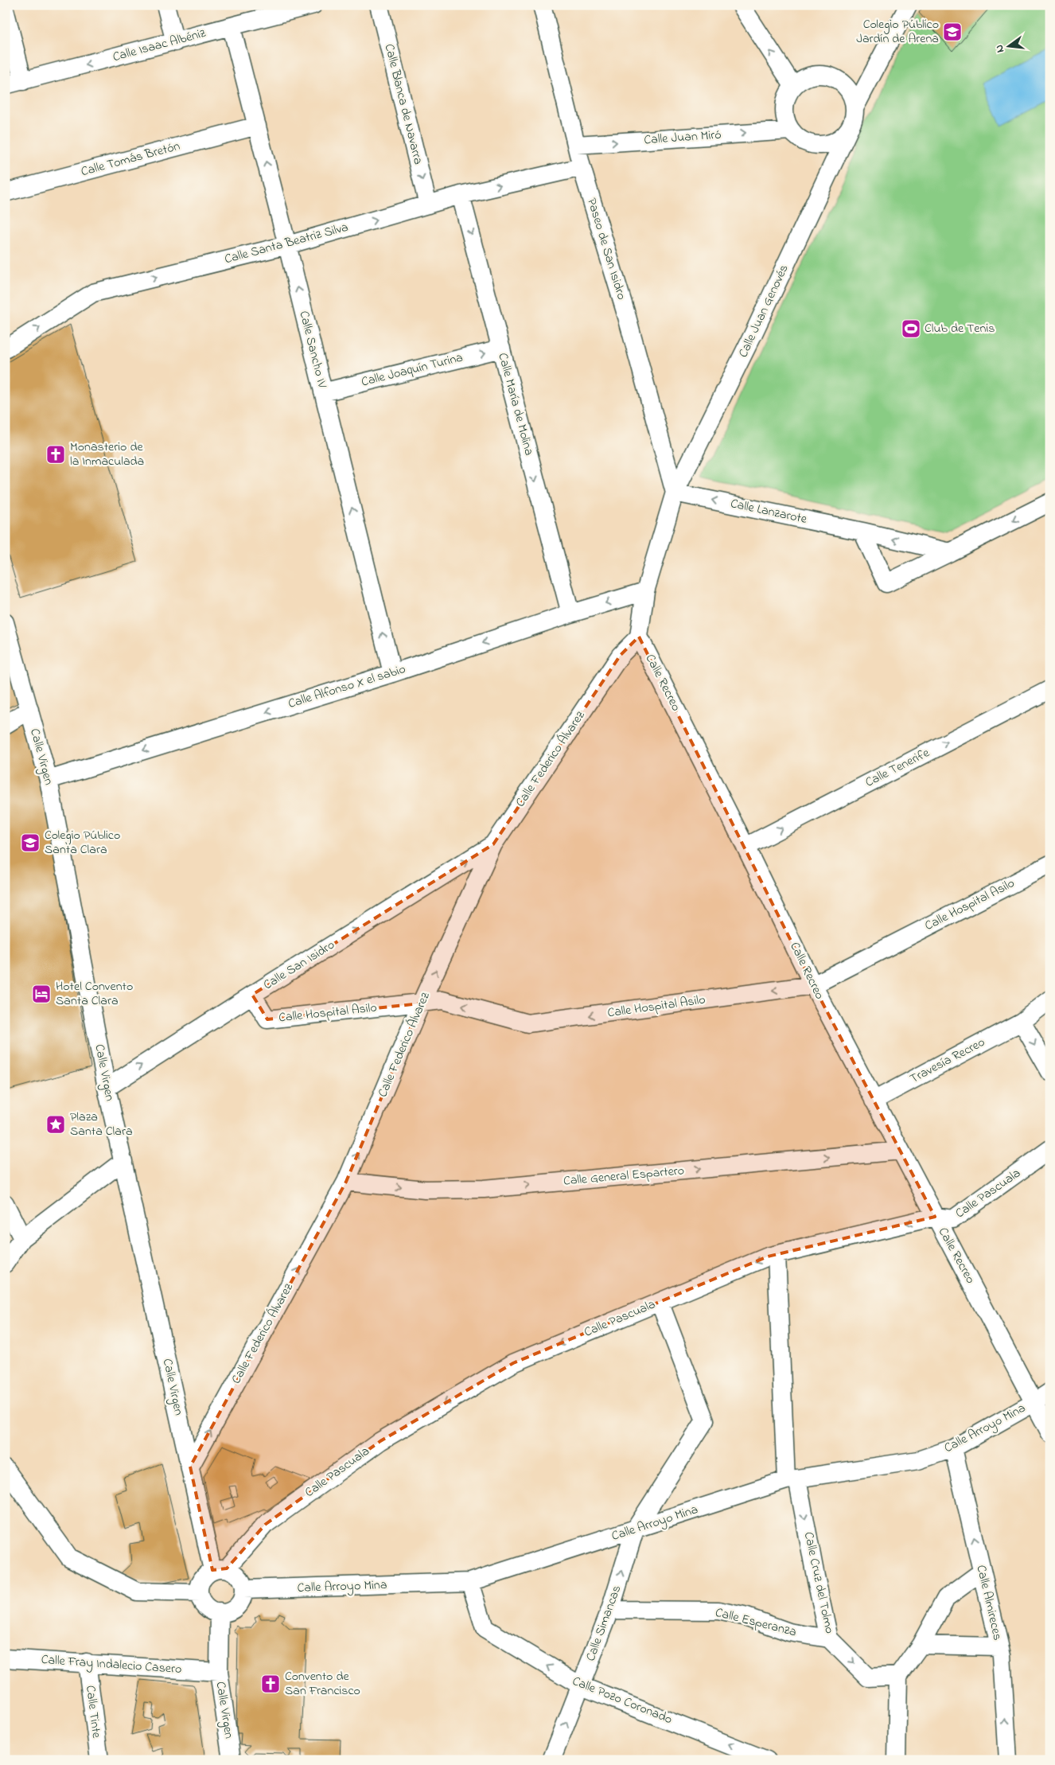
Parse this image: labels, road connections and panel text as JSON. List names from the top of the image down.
{
  "streets": {
    "street": [
      "Calle Isaac Albéniz",
      "Calle Blanca de Navarra",
      "Calle Juan Miró",
      "Calle Tomás Bretón",
      "Calle Santa Beatriz Silva",
      "Paseo de San Isidro",
      "Calle Juan Genovés",
      "Calle Sancho IV",
      "Calle Joaquín Turina",
      "Calle María de Molina",
      "Calle Lanzarote",
      "Calle Recreo",
      "Calle Alfonso X el sabio",
      "Calle Virgen",
      "Calle Federico Álvarez",
      "Calle Tenerife",
      "Calle Hospital Asilo",
      "Calle San Isidro",
      "Travesía Recreo",
      "Calle General Espartero",
      "Calle Pascuala",
      "Calle Arroyo Mina",
      "Calle Cruz del Tolmo",
      "Calle Almireces",
      "Calle Esperanza",
      "Calle Simancas",
      "Calle Fray Indalecio Casero",
      "Calle Pozo Coronado",
      "Calle Tinte"
    ]
  },
  "crossings": [
    ["Calle Isaac Albéniz", "Calle Sancho IV"],
    ["Calle Blanca de Navarra", "Calle Santa Beatriz Silva"],
    ["Calle Juan Miró", "Paseo de San Isidro"],
    ["Calle Juan Miró", "Calle Juan Genovés"],
    ["Calle Tomás Bretón", "Calle Sancho IV"],
    ["Calle Santa Beatriz Silva", "Paseo de San Isidro"],
    ["Calle Santa Beatriz Silva", "Calle Sancho IV"],
    ["Calle Santa Beatriz Silva", "Calle María de Molina"],
    ["Paseo de San Isidro", "Calle Juan Genovés"],
    ["Paseo de San Isidro", "Calle Lanzarote"],
    ["Calle Juan Genovés", "Calle Lanzarote"],
    ["Calle Sancho IV", "Calle Joaquín Turina"],
    ["Calle Sancho IV", "Calle Alfonso X el sabio"],
    ["Calle Joaquín Turina", "Calle María de Molina"],
    ["Calle María de Molina", "Calle Alfonso X el sabio"],
    ["Calle Recreo", "Calle Federico Álvarez"],
    ["Calle Recreo", "Calle Tenerife"],
    ["Calle Recreo", "Calle Hospital Asilo"],
    ["Calle Recreo", "Travesía Recreo"],
    ["Calle Recreo", "Calle General Espartero"],
    ["Calle Recreo", "Calle Pascuala"],
    ["Calle Recreo", "Calle Arroyo Mina"],
    ["Calle Alfonso X el sabio", "Calle Virgen"],
    ["Calle Virgen", "Calle Federico Álvarez"],
    ["Calle Virgen", "Calle San Isidro"],
    ["Calle Virgen", "Calle Pascuala"],
    ["Calle Virgen", "Calle Arroyo Mina"],
    ["Calle Virgen", "Calle Fray Indalecio Casero"],
    ["Calle Federico Álvarez", "Calle Hospital Asilo"],
    ["Calle Federico Álvarez", "Calle San Isidro"],
    ["Calle Federico Álvarez", "Calle General Espartero"],
    ["Calle Hospital Asilo", "Calle San Isidro"],
    ["Calle Pascuala", "Calle Arroyo Mina"],
    ["Calle Pascuala", "Calle Cruz del Tolmo"],
    ["Calle Pascuala", "Calle Simancas"],
    ["Calle Arroyo Mina", "Calle Cruz del Tolmo"],
    ["Calle Arroyo Mina", "Calle Almireces"],
    ["Calle Arroyo Mina", "Calle Simancas"],
    ["Calle Arroyo Mina", "Calle Pozo Coronado"],
    ["Calle Cruz del Tolmo", "Calle Esperanza"],
    ["Calle Esperanza", "Calle Simancas"],
    ["Calle Simancas", "Calle Pozo Coronado"],
    ["Calle Fray Indalecio Casero", "Calle Tinte"]
  ],
  "one_way": [
    "Calle Isaac Albéniz",
    "Calle Blanca de Navarra",
    "Calle Juan Miró",
    "Calle Santa Beatriz Silva",
    "Calle Sancho IV",
    "Calle Joaquín Turina",
    "Calle María de Molina",
    "Calle Lanzarote",
    "Calle Alfonso X el sabio",
    "Calle Federico Álvarez",
    "Calle Tenerife",
    "Calle Hospital Asilo",
    "Calle San Isidro",
    "Calle General Espartero",
    "Calle Pascuala",
    "Calle Cruz del Tolmo",
    "Calle Pozo Coronado"
  ],
  "places": {
    "school or university": ["Colegio Público Jardín de Arena", "Colegio Público Santa Clara"],
    "sports": ["Club de Tenis"],
    "church": ["Monasterio de la Inmaculada", "Convento de San Francisco"],
    "hotel": ["Hotel Convento Santa Clara"],
    "place": ["Plaza Santa Clara"]
  },
  "north": "left"
}
